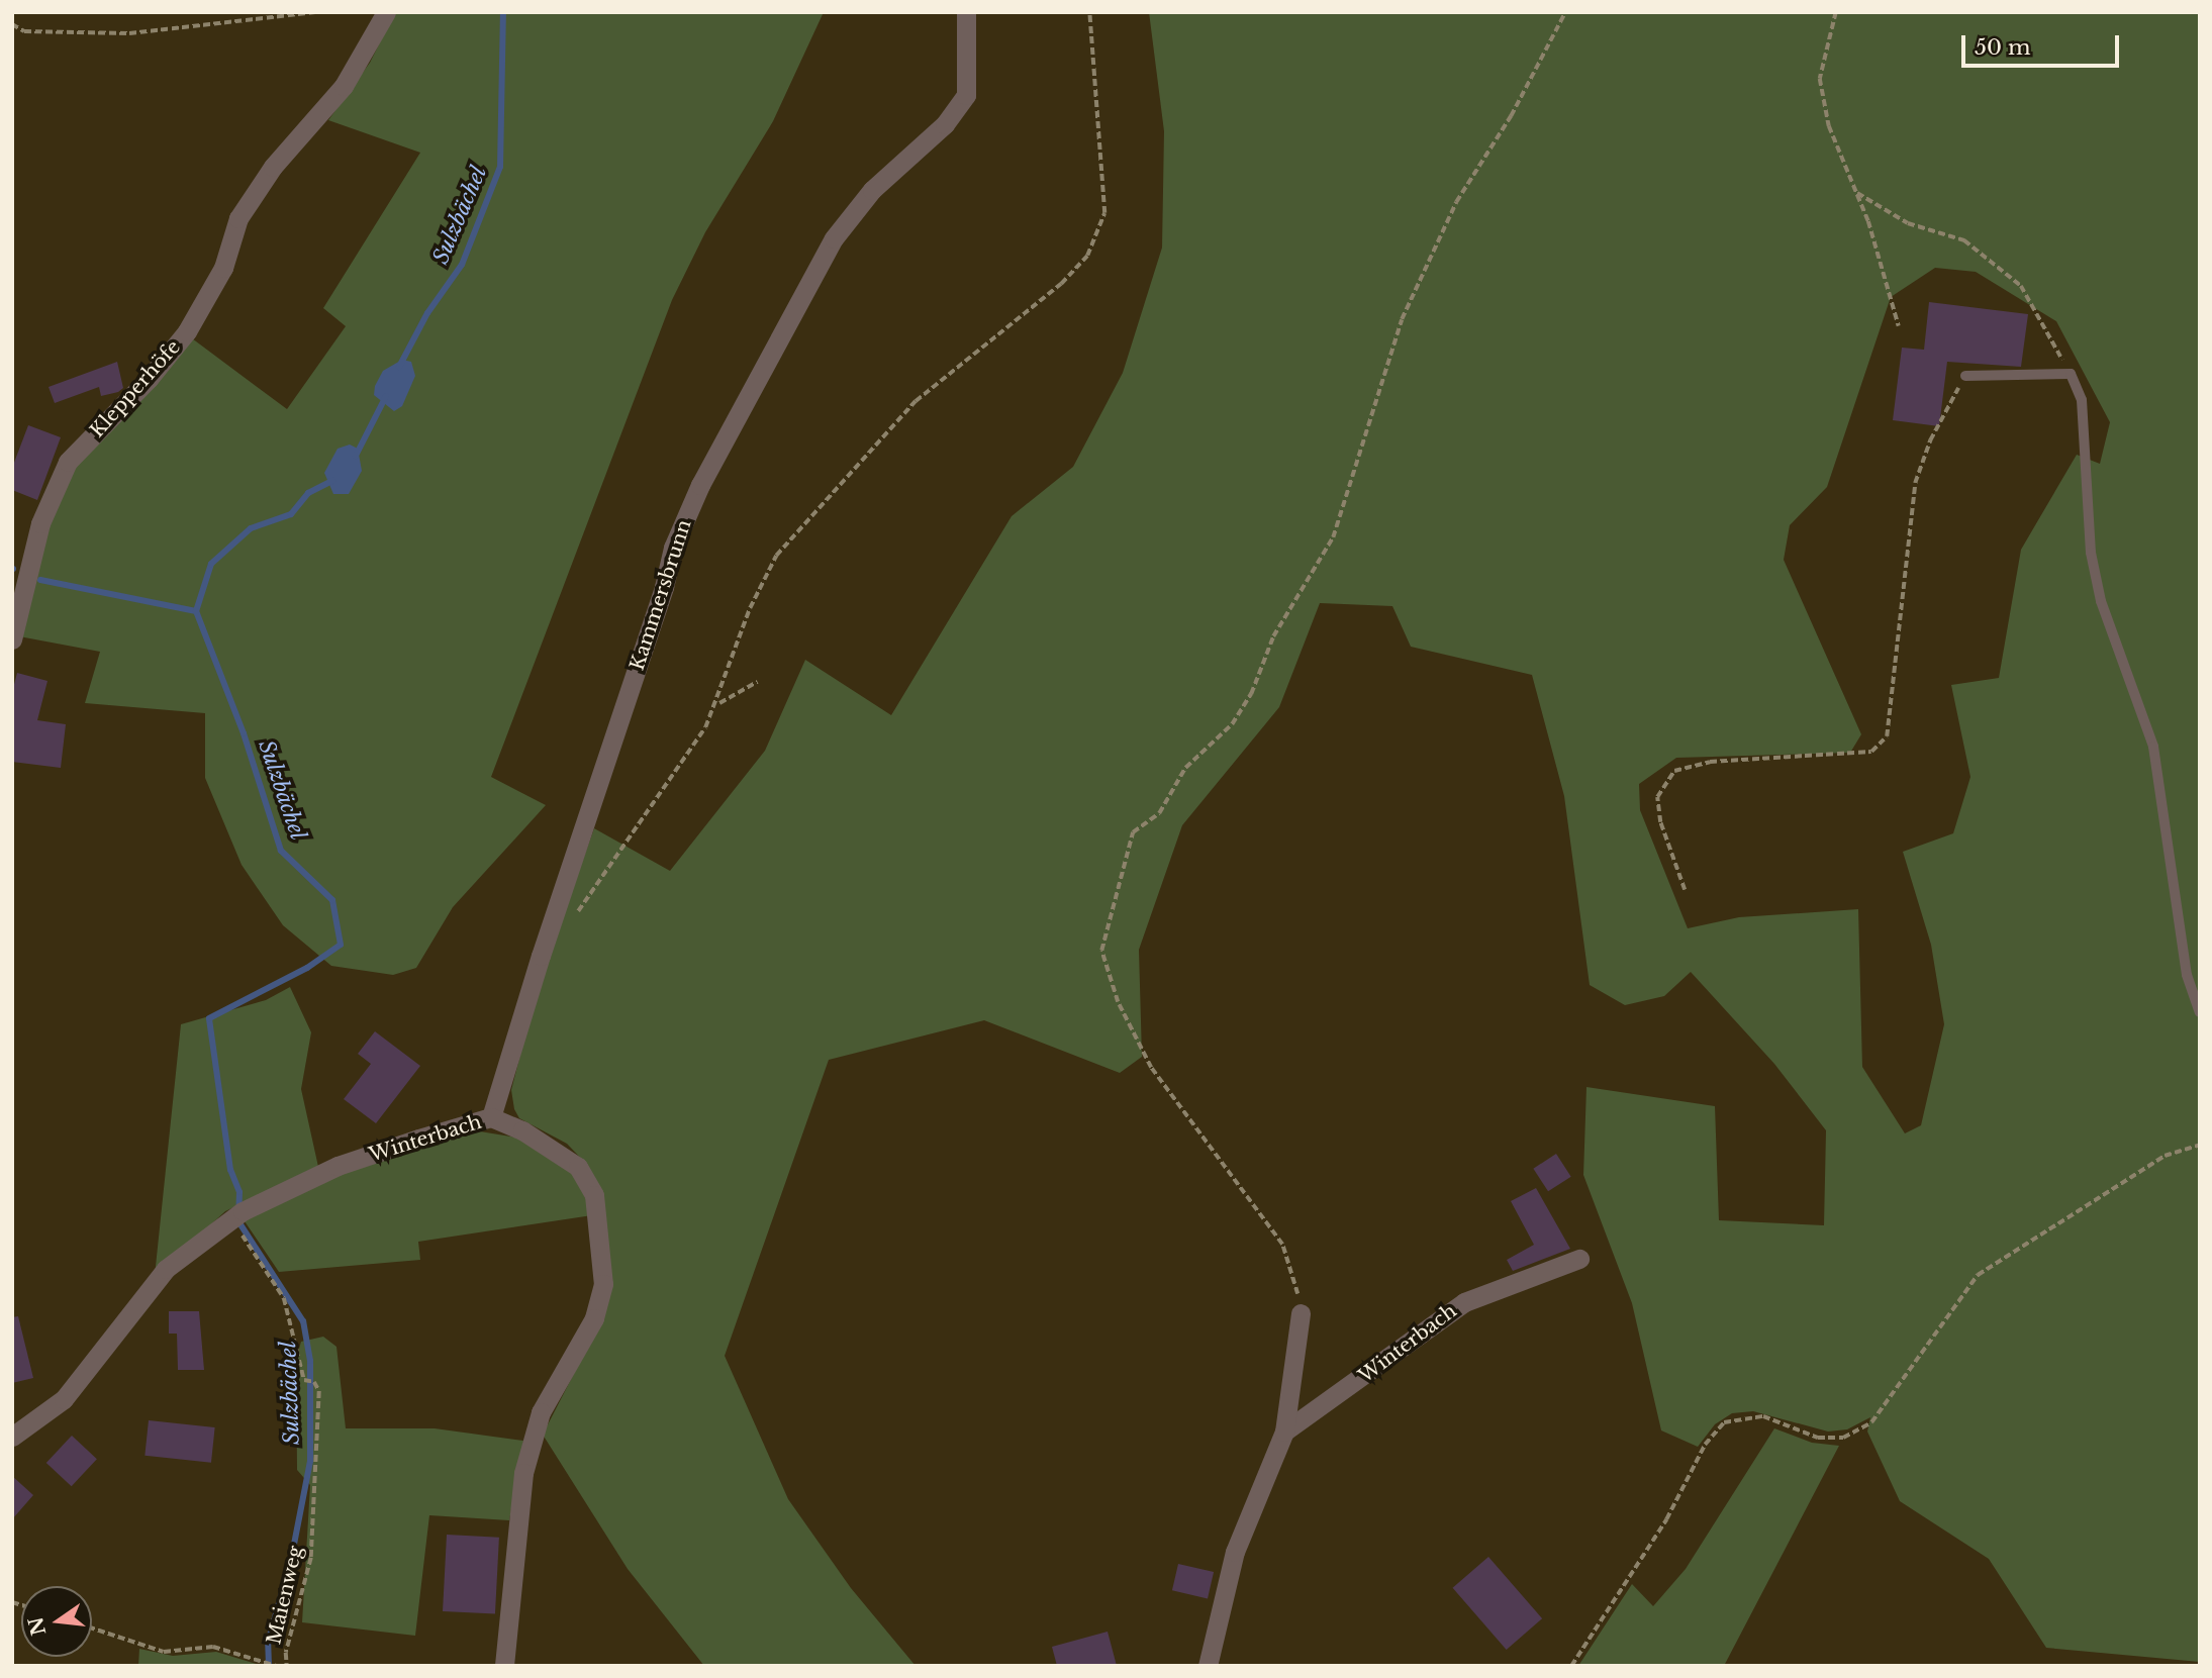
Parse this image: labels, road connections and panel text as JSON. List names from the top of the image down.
{
  "streets": {
    "street": ["Klepperhöfe", "Kammersbrunn", "Winterbach"],
    "path": ["Maienweg"]
  },
  "crossings": [
    ["Kammersbrunn", "Winterbach"],
    ["Winterbach", "Maienweg"]
  ],
  "water": ["Sulzbächel"],
  "scale_bar": "50 m",
  "north": "left"
}
